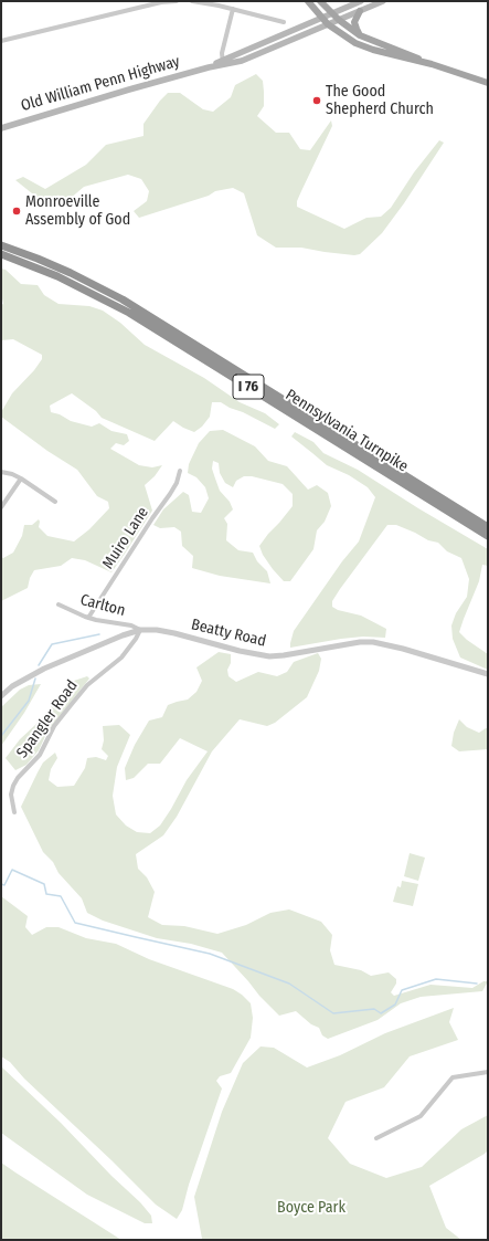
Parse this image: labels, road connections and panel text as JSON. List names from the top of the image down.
{
  "streets": {
    "highway": ["I 76", "Pennsylvania Turnpike"],
    "main road": ["Old William Penn Highway"],
    "street": [
      "Muiro Lane",
      "Carlton",
      "Beatty Road",
      "Spangler Road"
    ]
  },
  "crossings": [
    ["Muiro Lane", "Carlton"],
    ["Carlton", "Beatty Road"],
    ["Carlton", "Spangler Road"],
    ["Beatty Road", "Spangler Road"]
  ],
  "parks": ["Boyce Park"],
  "places": ["The Good Shepherd Church", "Monroeville Assembly of God"]
}
